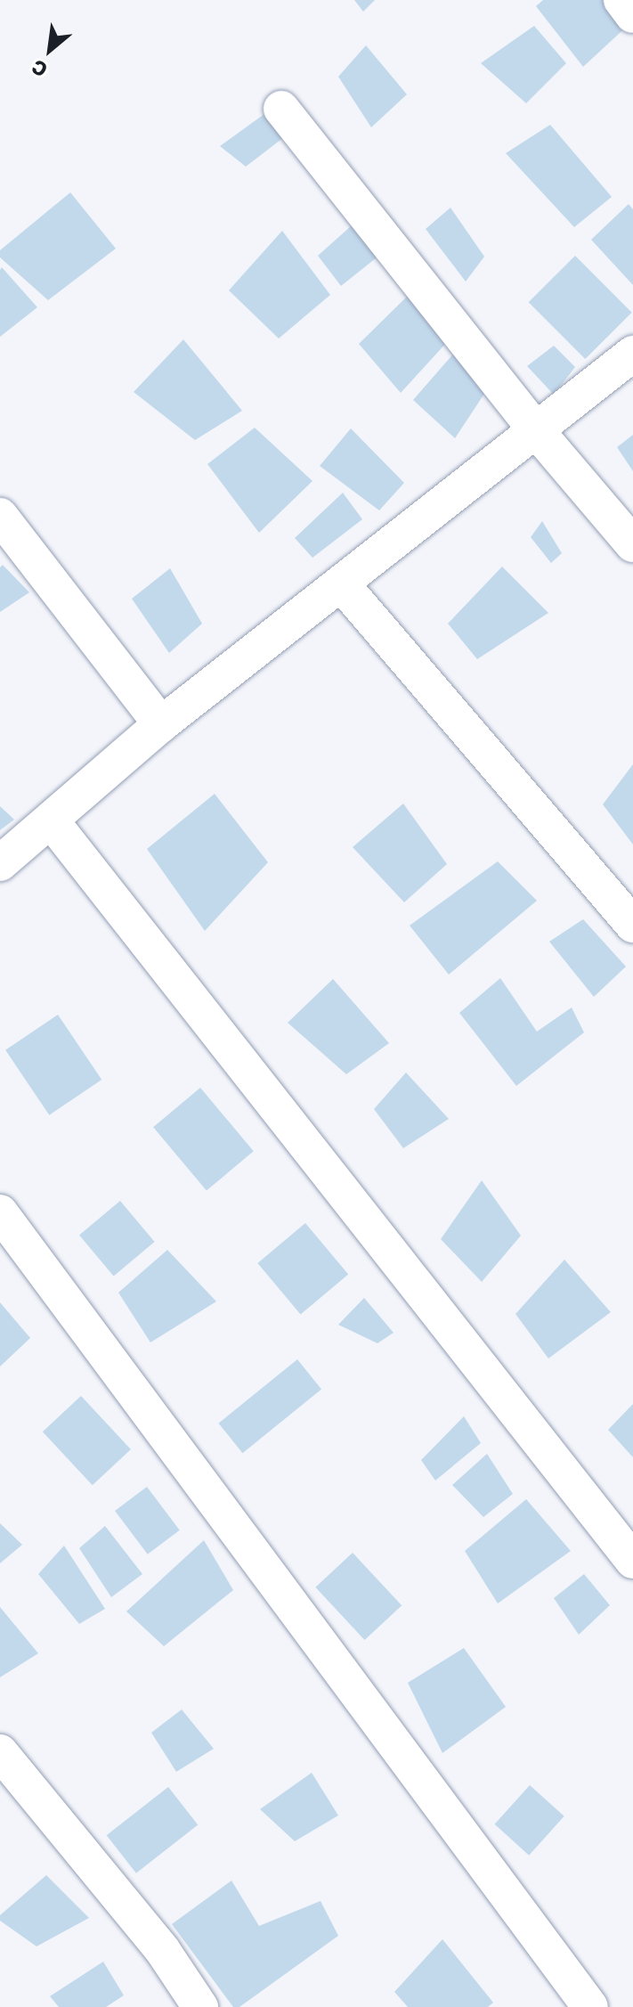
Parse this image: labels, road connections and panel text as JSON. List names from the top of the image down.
{
  "north": "bottom left"
}
